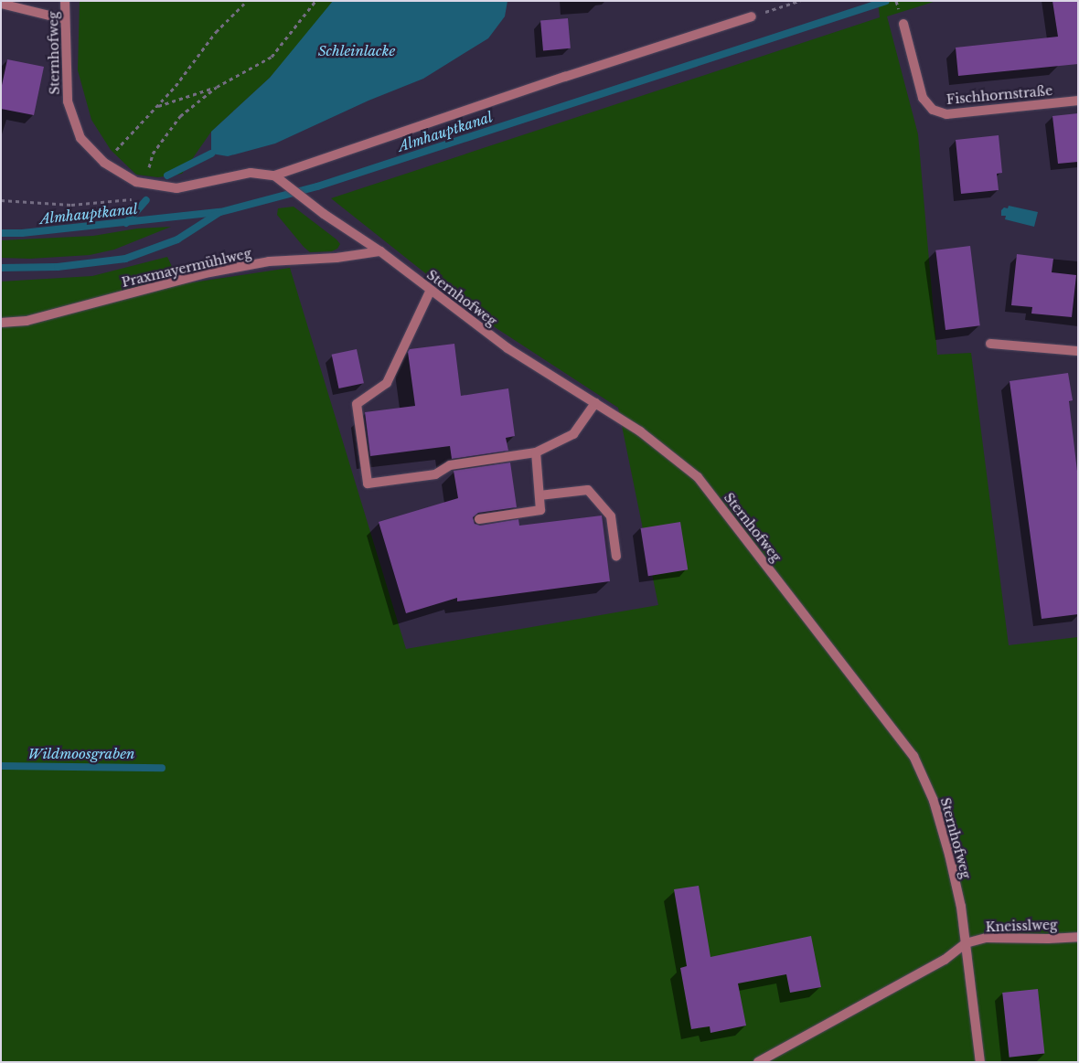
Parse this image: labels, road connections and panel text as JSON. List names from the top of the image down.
{
  "streets": {
    "street": [
      "Sternhofweg",
      "Fischhornstraße",
      "Praxmayermühlweg",
      "Kneisslweg"
    ]
  },
  "crossings": [
    ["Sternhofweg", "Praxmayermühlweg"],
    ["Sternhofweg", "Kneisslweg"]
  ],
  "water": ["Schleinlacke", "Almhauptkanal", "Wildmoosgraben"]
}
